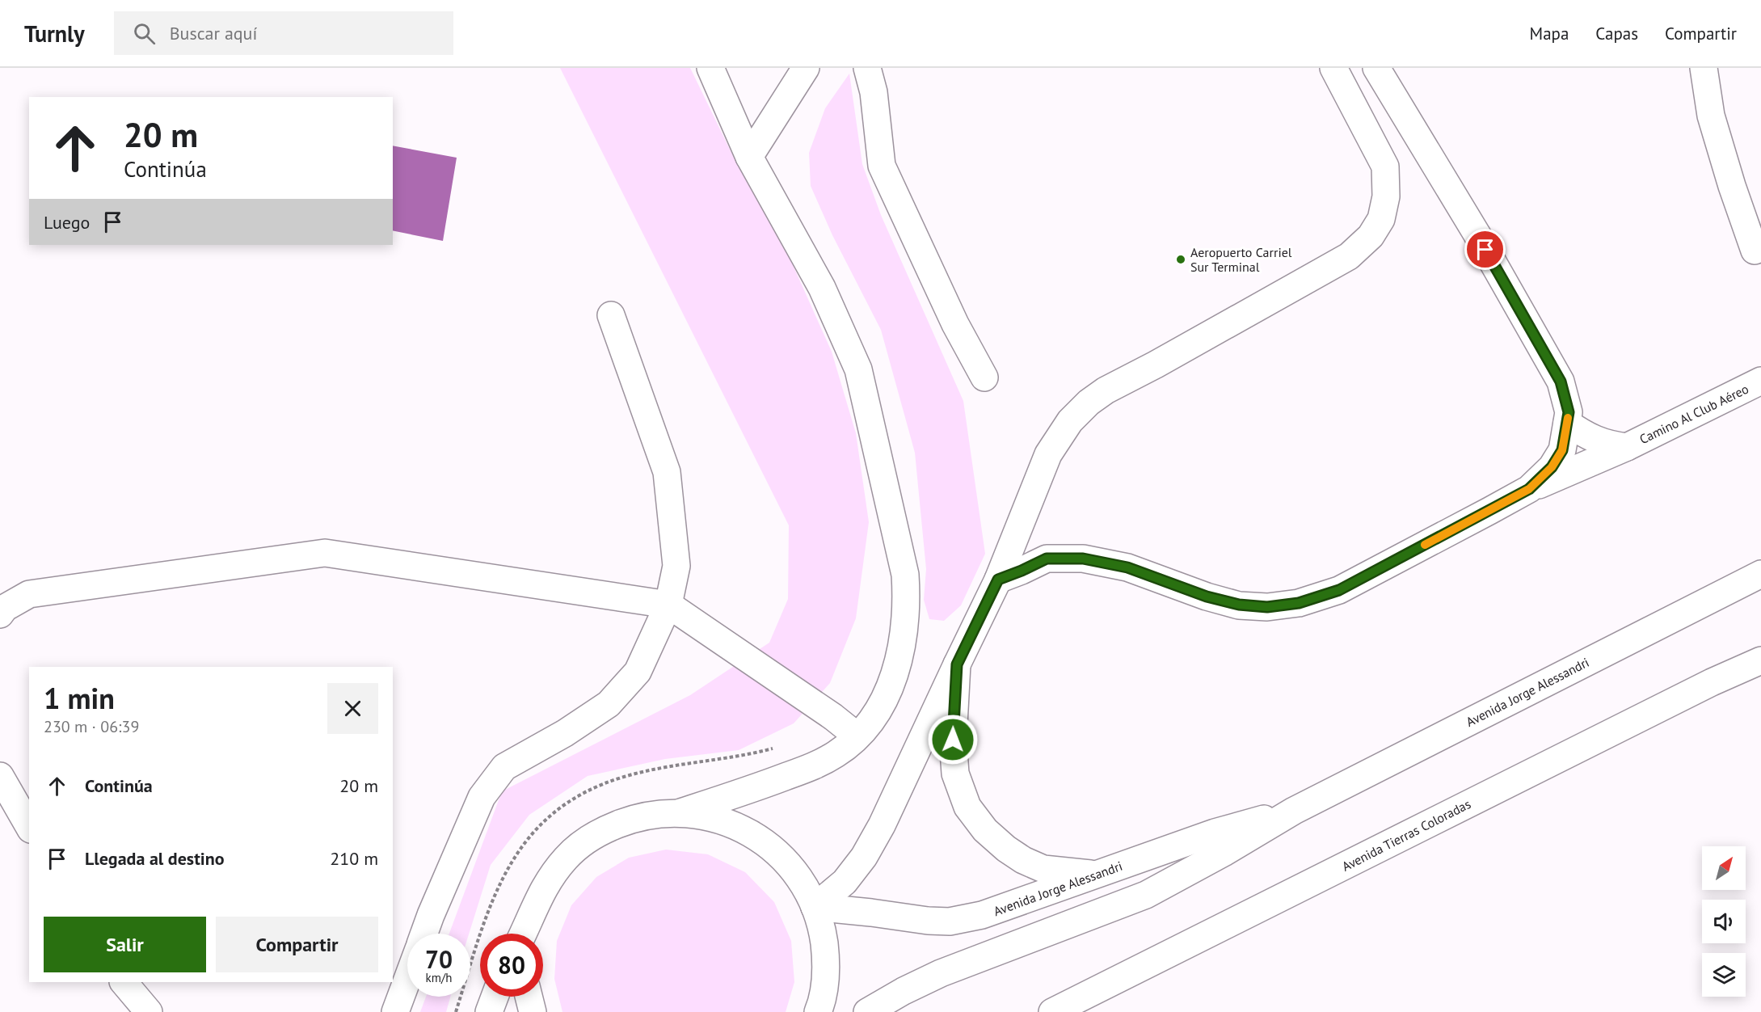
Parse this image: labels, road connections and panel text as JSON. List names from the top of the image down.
{
  "streets": {
    "main road": ["Camino Al Club Aéreo", "Avenida Jorge Alessandri", "Avenida Tierras Coloradas"]
  },
  "places": ["Aeropuerto Carriel Sur Terminal"],
  "north": "top right",
  "page": {
    "header": "Turnly",
    "search": "Buscar aquí",
    "nav": ["Mapa", "Capas", "Compartir"],
    "turn": ["20 m", "Continúa"],
    "then": "Luego",
    "heading": ["1 min", "230 m · 06:39"],
    "list": [
      {
        "name": "Continúa",
        "value": "20 m"
      },
      {
        "name": "Llegada al destino",
        "value": "210 m"
      }
    ],
    "buttons": ["Salir", "Compartir"],
    "speed": "70 km/h",
    "limit": "80"
  }
}
